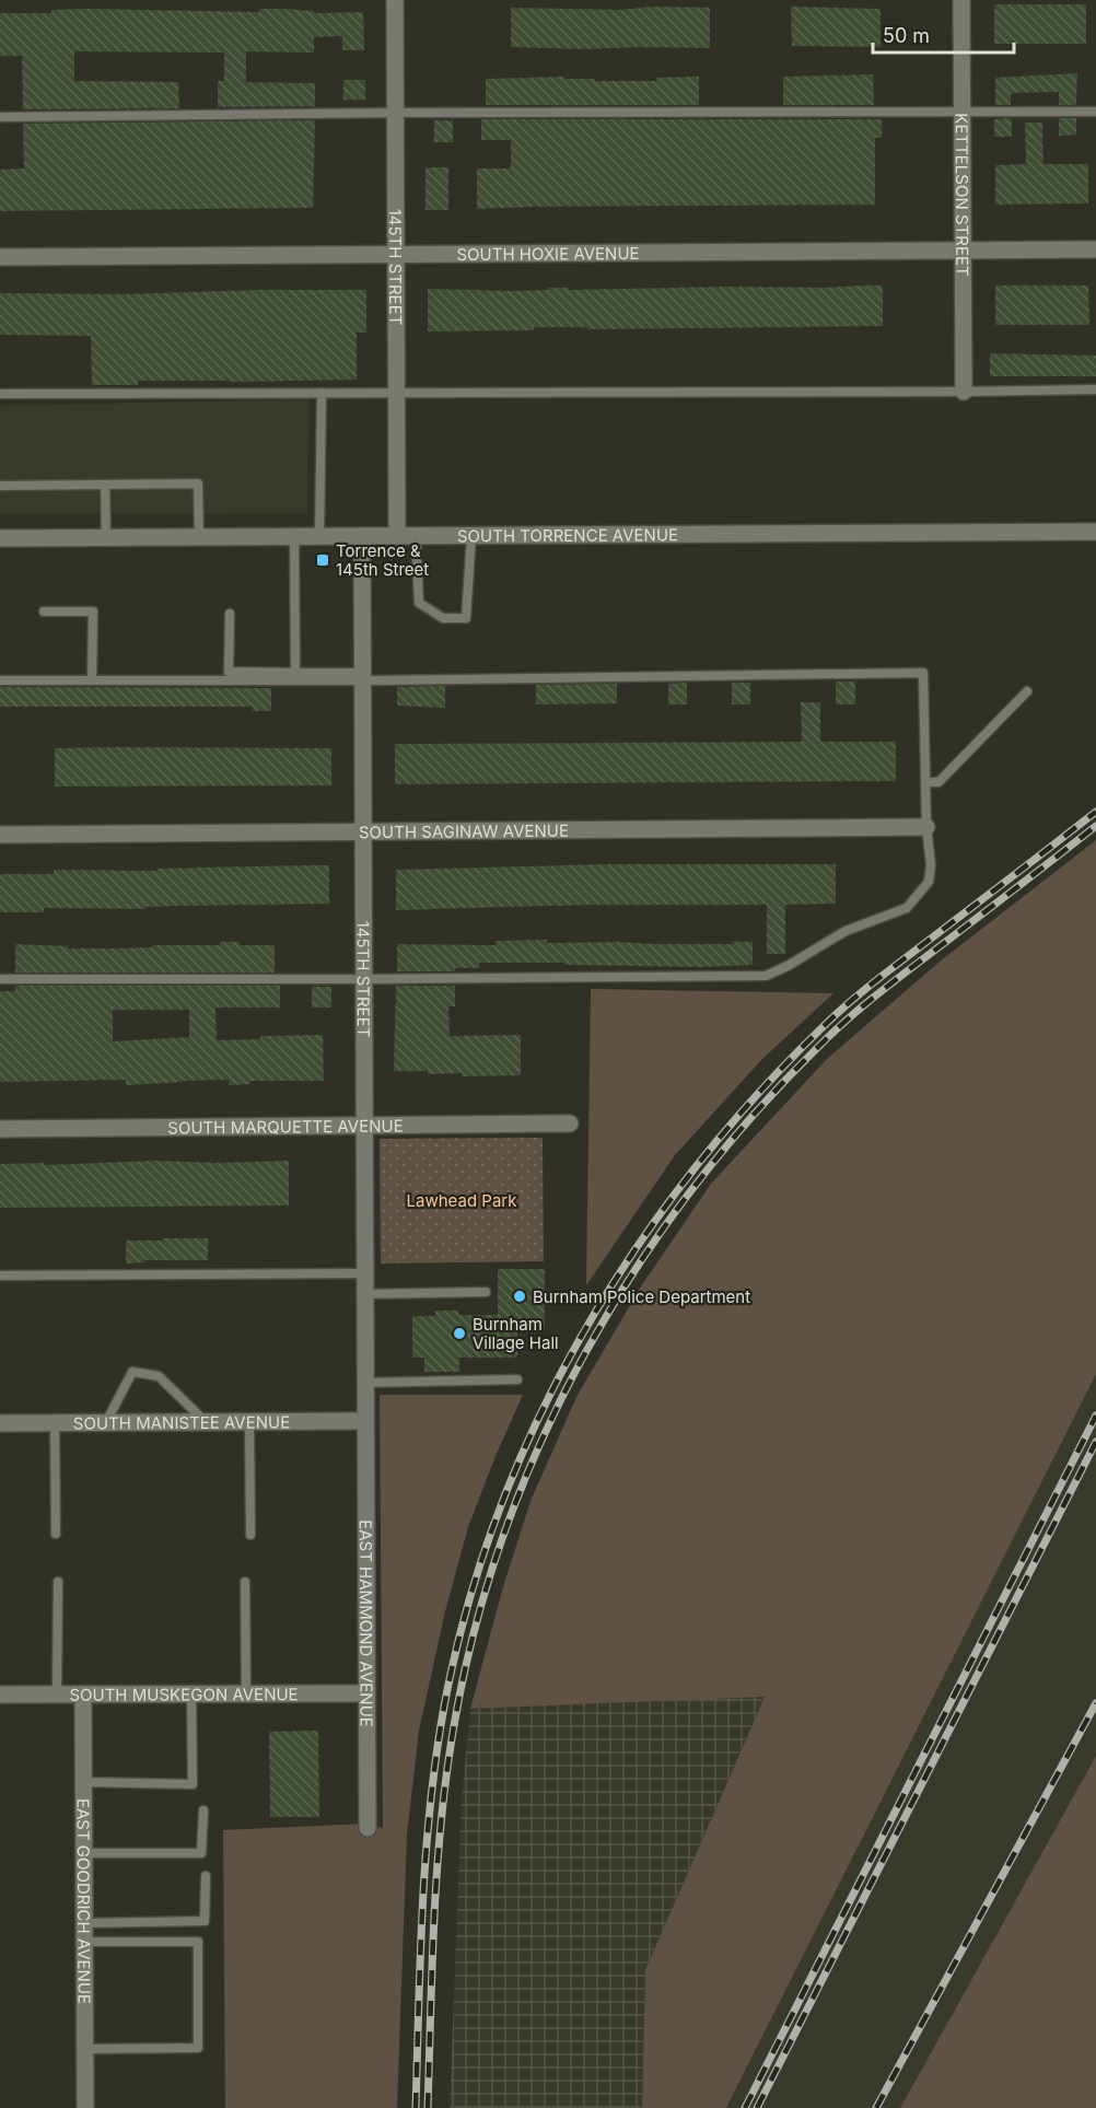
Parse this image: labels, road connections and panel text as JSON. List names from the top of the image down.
{
  "streets": {
    "street": [
      "KETTELSON STREET",
      "SOUTH HOXIE AVENUE",
      "145TH STREET",
      "SOUTH TORRENCE AVENUE",
      "SOUTH SAGINAW AVENUE",
      "SOUTH MARQUETTE AVENUE",
      "SOUTH MANISTEE AVENUE",
      "EAST HAMMOND AVENUE",
      "SOUTH MUSKEGON AVENUE",
      "EAST GOODRICH AVENUE"
    ]
  },
  "crossings": [
    ["KETTELSON STREET", "SOUTH HOXIE AVENUE"],
    ["SOUTH HOXIE AVENUE", "145TH STREET"],
    ["145TH STREET", "SOUTH TORRENCE AVENUE"],
    ["145TH STREET", "SOUTH SAGINAW AVENUE"],
    ["145TH STREET", "SOUTH MARQUETTE AVENUE"],
    ["145TH STREET", "SOUTH MANISTEE AVENUE"],
    ["145TH STREET", "EAST HAMMOND AVENUE"],
    ["SOUTH MANISTEE AVENUE", "EAST HAMMOND AVENUE"],
    ["EAST HAMMOND AVENUE", "SOUTH MUSKEGON AVENUE"],
    ["SOUTH MUSKEGON AVENUE", "EAST GOODRICH AVENUE"]
  ],
  "parks": ["Lawhead Park"],
  "places": {
    "transit": ["Torrence & 145th Street"],
    "other": ["Burnham Police Department", "Burnham Village Hall"]
  },
  "scale_bar": "50 m"
}
